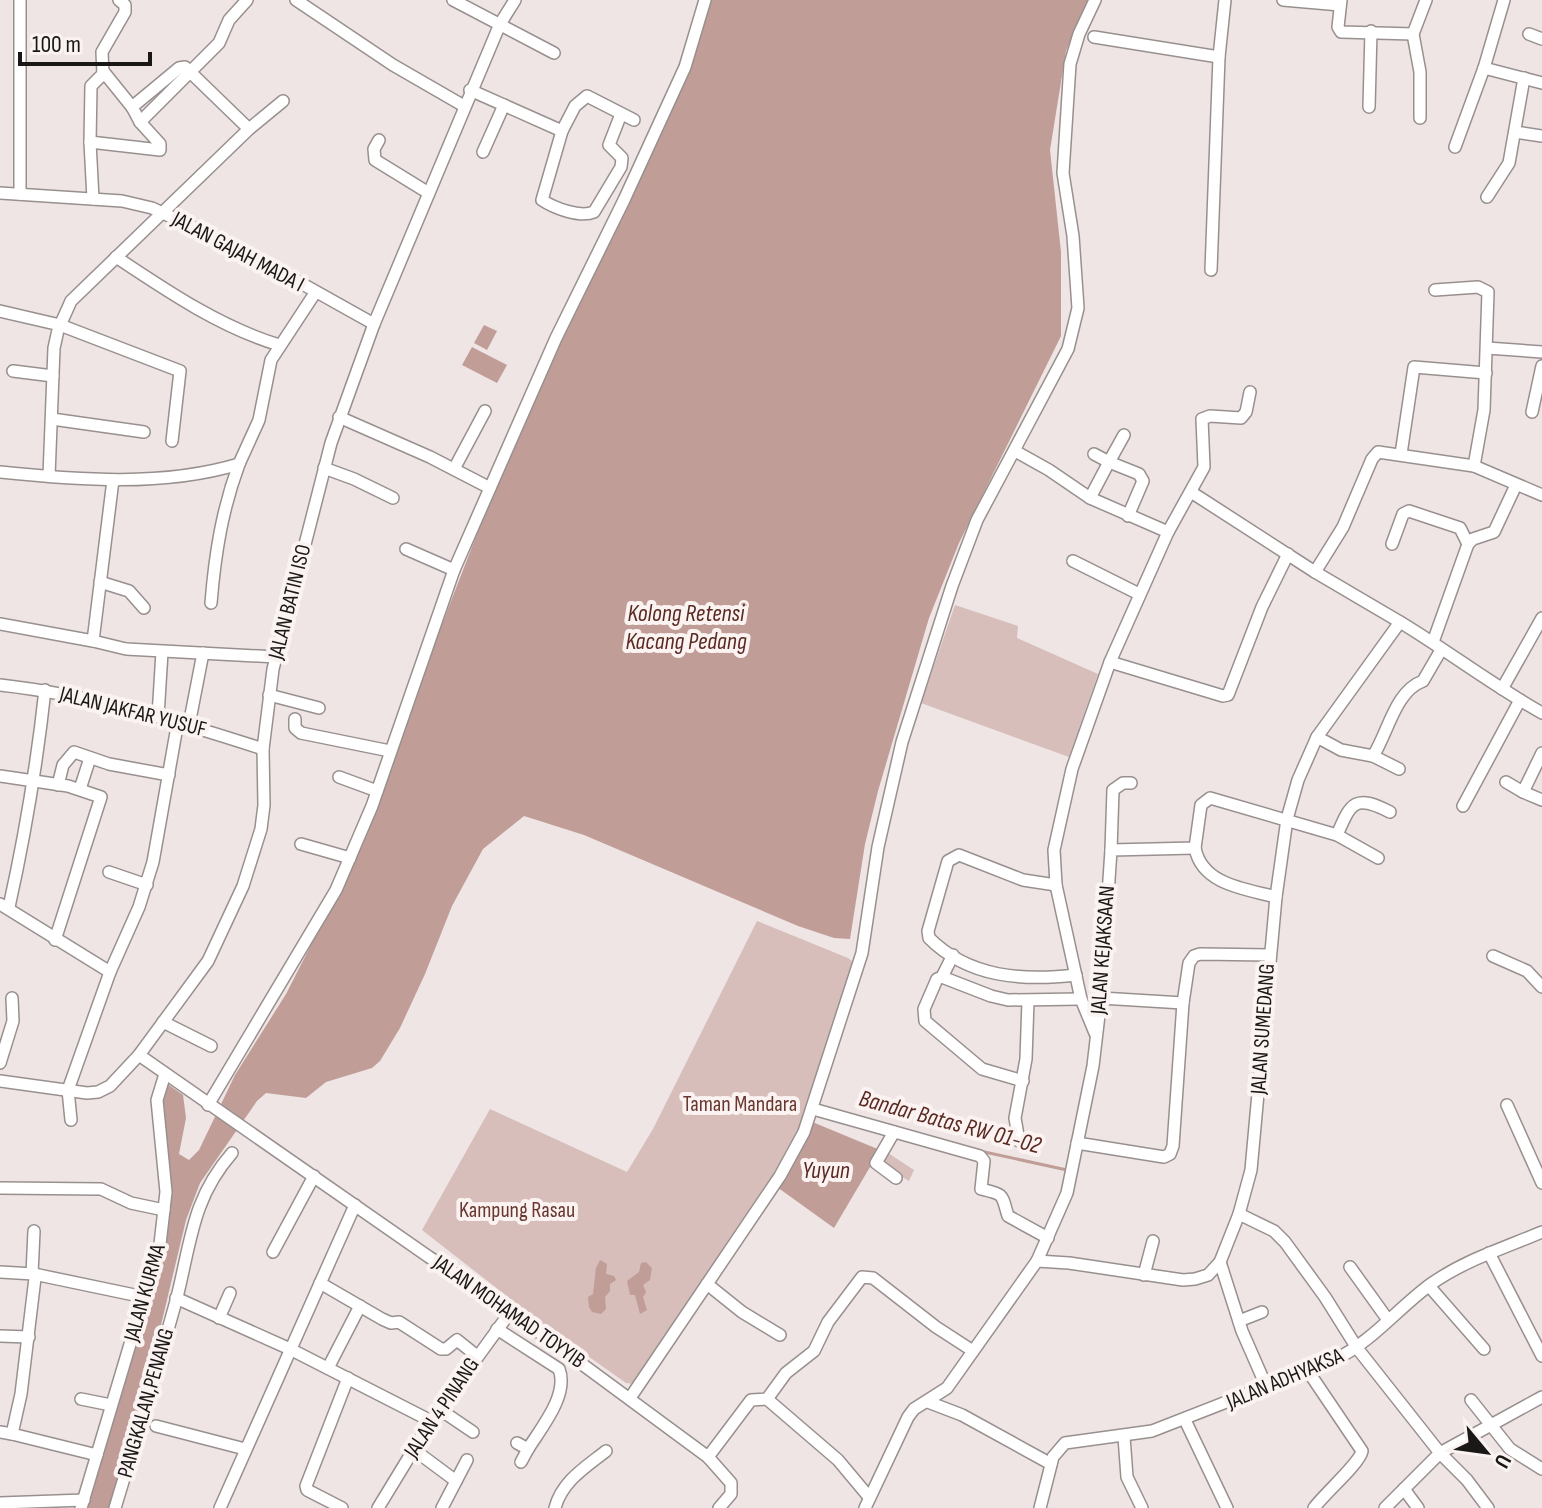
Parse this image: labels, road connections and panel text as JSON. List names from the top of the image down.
{
  "streets": {
    "street": [
      "JALAN GAJAH MADA I",
      "JALAN BATIN ISO",
      "JALAN JAKFAR YUSUF",
      "JALAN KEJAKSAAN",
      "JALAN SUMEDANG",
      "JALAN KURMA",
      "JALAN MOHAMAD TOYYIB",
      "JALAN ADHYAKSA",
      "PANGKALAN,PENANG",
      "JALAN 4 PINANG"
    ]
  },
  "crossings": [
    ["JALAN GAJAH MADA I", "JALAN BATIN ISO"],
    ["JALAN BATIN ISO", "JALAN JAKFAR YUSUF"],
    ["JALAN MOHAMAD TOYYIB", "JALAN 4 PINANG"]
  ],
  "water": ["Kolong Retensi Kacang Pedang", "Bandar Batas RW 01-02", "Yuyun"],
  "parks": ["Taman Mandara", "Kampung Rasau"],
  "scale_bar": "100 m",
  "north": "bottom right"
}
